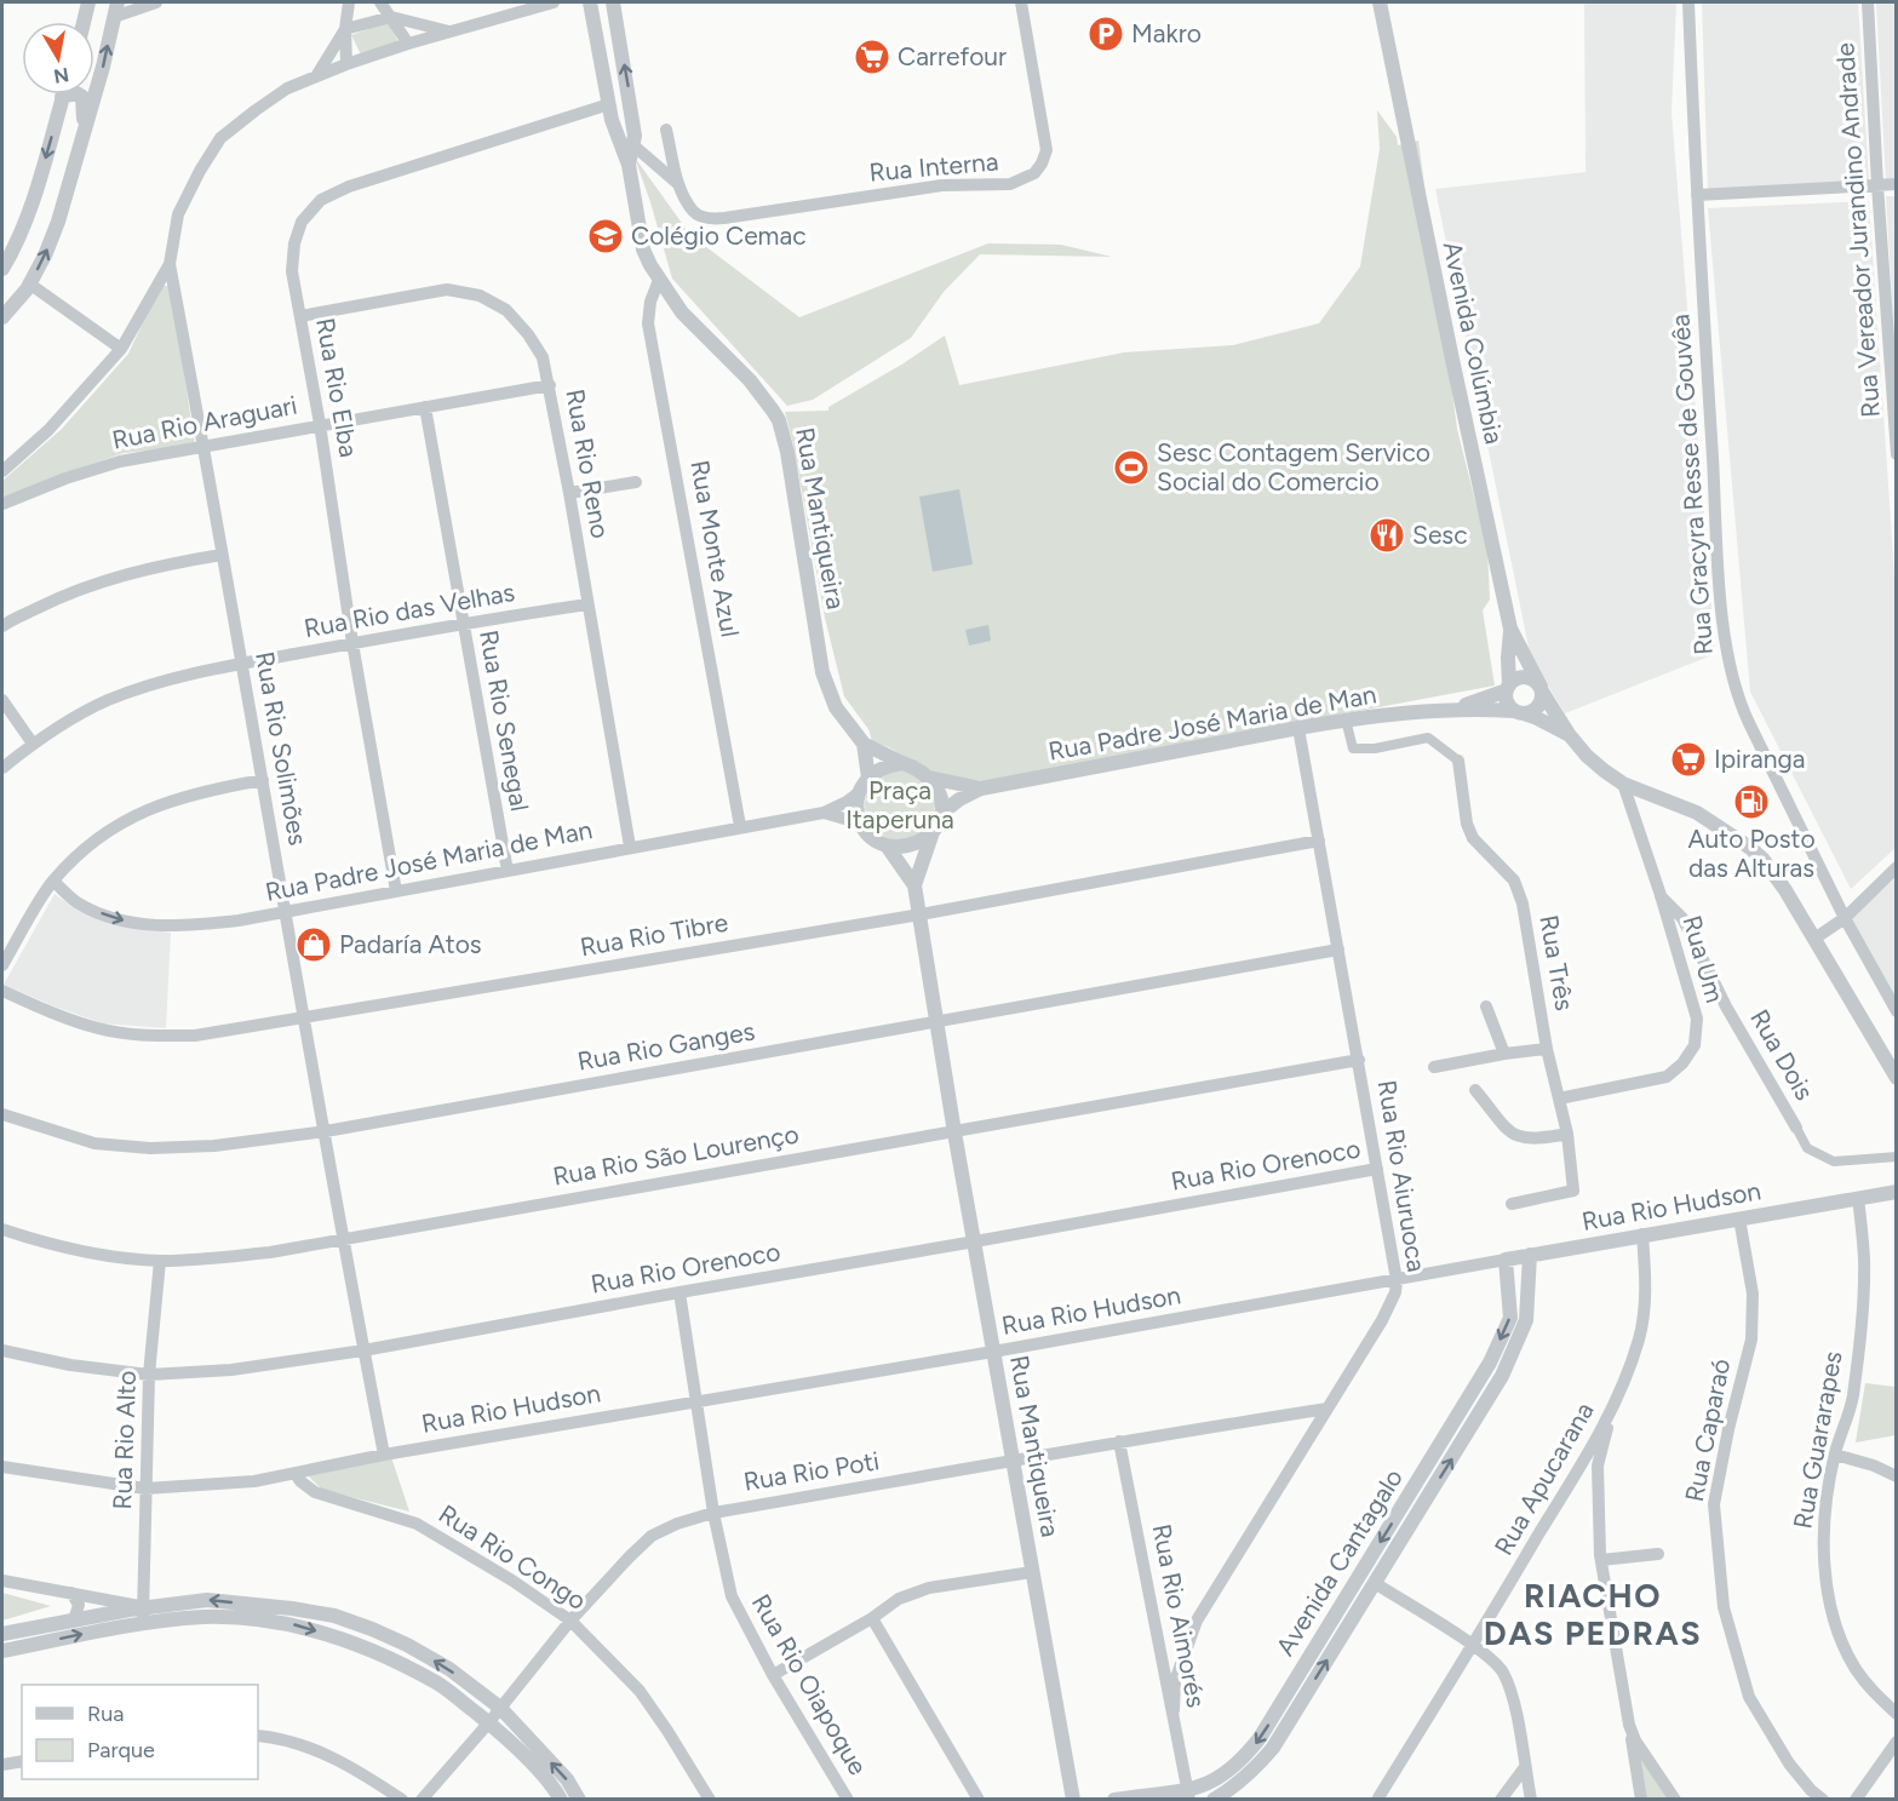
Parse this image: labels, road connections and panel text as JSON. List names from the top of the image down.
{
  "streets": {
    "street": [
      "Rua Interna",
      "Rua Vereador Jurandino Andrade",
      "Avenida Colúmbia",
      "Rua Rio Elba",
      "Rua Rio Araguari",
      "Rua Rio Reno",
      "Rua Gracyra Resse de Gouvêa",
      "Rua Mantiqueira",
      "Rua Monte Azul",
      "Rua Rio das Velhas",
      "Rua Rio Senegal",
      "Rua Padre José Maria de Man",
      "Rua Rio Solimões",
      "Rua Rio Tibre",
      "Rua Um",
      "Rua Três",
      "Rua Rio Ganges",
      "Rua Dois",
      "Rua Rio São Lourenço",
      "Rua Rio Orenoco",
      "Rua Rio Aiuruoca",
      "Rua Rio Hudson",
      "Rua Caparaó",
      "Rua Rio Alto",
      "Rua Guararapes",
      "Rua Rio Poti",
      "Rua Apucarana",
      "Rua Rio Congo",
      "Avenida Cantagalo",
      "Rua Rio Aimorés",
      "Rua Rio Oiapoque"
    ]
  },
  "crossings": [
    ["Rua Interna", "Rua Mantiqueira"],
    ["Avenida Colúmbia", "Rua Padre José Maria de Man"],
    ["Rua Rio Elba", "Rua Rio Araguari"],
    ["Rua Rio Elba", "Rua Rio Reno"],
    ["Rua Rio Elba", "Rua Mantiqueira"],
    ["Rua Rio Elba", "Rua Rio das Velhas"],
    ["Rua Rio Elba", "Rua Padre José Maria de Man"],
    ["Rua Rio Araguari", "Rua Rio Reno"],
    ["Rua Rio Araguari", "Rua Rio Senegal"],
    ["Rua Rio Araguari", "Rua Rio Solimões"],
    ["Rua Rio Reno", "Rua Rio das Velhas"],
    ["Rua Rio Reno", "Rua Padre José Maria de Man"],
    ["Rua Mantiqueira", "Rua Monte Azul"],
    ["Rua Mantiqueira", "Rua Padre José Maria de Man"],
    ["Rua Mantiqueira", "Rua Rio Tibre"],
    ["Rua Mantiqueira", "Rua Rio Ganges"],
    ["Rua Mantiqueira", "Rua Rio São Lourenço"],
    ["Rua Mantiqueira", "Rua Rio Orenoco"],
    ["Rua Mantiqueira", "Rua Rio Hudson"],
    ["Rua Mantiqueira", "Rua Rio Poti"],
    ["Rua Monte Azul", "Rua Padre José Maria de Man"],
    ["Rua Rio das Velhas", "Rua Rio Senegal"],
    ["Rua Rio das Velhas", "Rua Rio Solimões"],
    ["Rua Rio Senegal", "Rua Padre José Maria de Man"],
    ["Rua Padre José Maria de Man", "Rua Rio Solimões"],
    ["Rua Padre José Maria de Man", "Rua Rio Aiuruoca"],
    ["Rua Rio Solimões", "Rua Rio Tibre"],
    ["Rua Rio Solimões", "Rua Rio Ganges"],
    ["Rua Rio Solimões", "Rua Rio São Lourenço"],
    ["Rua Rio Solimões", "Rua Rio Orenoco"],
    ["Rua Rio Solimões", "Rua Rio Hudson"],
    ["Rua Rio Tibre", "Rua Rio Aiuruoca"],
    ["Rua Um", "Rua Três"],
    ["Rua Um", "Rua Dois"],
    ["Rua Rio Ganges", "Rua Rio Aiuruoca"],
    ["Rua Rio São Lourenço", "Rua Rio Aiuruoca"],
    ["Rua Rio São Lourenço", "Rua Rio Alto"],
    ["Rua Rio Orenoco", "Rua Rio Aiuruoca"],
    ["Rua Rio Orenoco", "Rua Rio Alto"],
    ["Rua Rio Orenoco", "Rua Rio Oiapoque"],
    ["Rua Rio Aiuruoca", "Rua Rio Hudson"],
    ["Rua Rio Aiuruoca", "Rua Rio Poti"],
    ["Rua Rio Aiuruoca", "Rua Rio Aimorés"],
    ["Rua Rio Hudson", "Rua Caparaó"],
    ["Rua Rio Hudson", "Rua Guararapes"],
    ["Rua Rio Hudson", "Rua Apucarana"],
    ["Rua Rio Hudson", "Rua Rio Congo"],
    ["Rua Rio Hudson", "Avenida Cantagalo"],
    ["Rua Rio Hudson", "Rua Rio Oiapoque"],
    ["Rua Rio Poti", "Rua Rio Congo"],
    ["Rua Rio Poti", "Rua Rio Aimorés"],
    ["Rua Rio Poti", "Rua Rio Oiapoque"],
    ["Avenida Cantagalo", "Rua Rio Aimorés"]
  ],
  "districts": ["RIACHO DAS PEDRAS"],
  "parks": ["Praça Itaperuna"],
  "places": {
    "parking": ["Makro"],
    "supermarket": ["Carrefour", "Ipiranga"],
    "school or university": ["Colégio Cemac"],
    "sports": ["Sesc Contagem Servico Social do Comercio"],
    "restaurant": ["Sesc"],
    "fuel station": ["Auto Posto das Alturas"],
    "shop": ["Padaría Atos"]
  },
  "legend": ["Rua", "Parque"],
  "north": "bottom"
}
